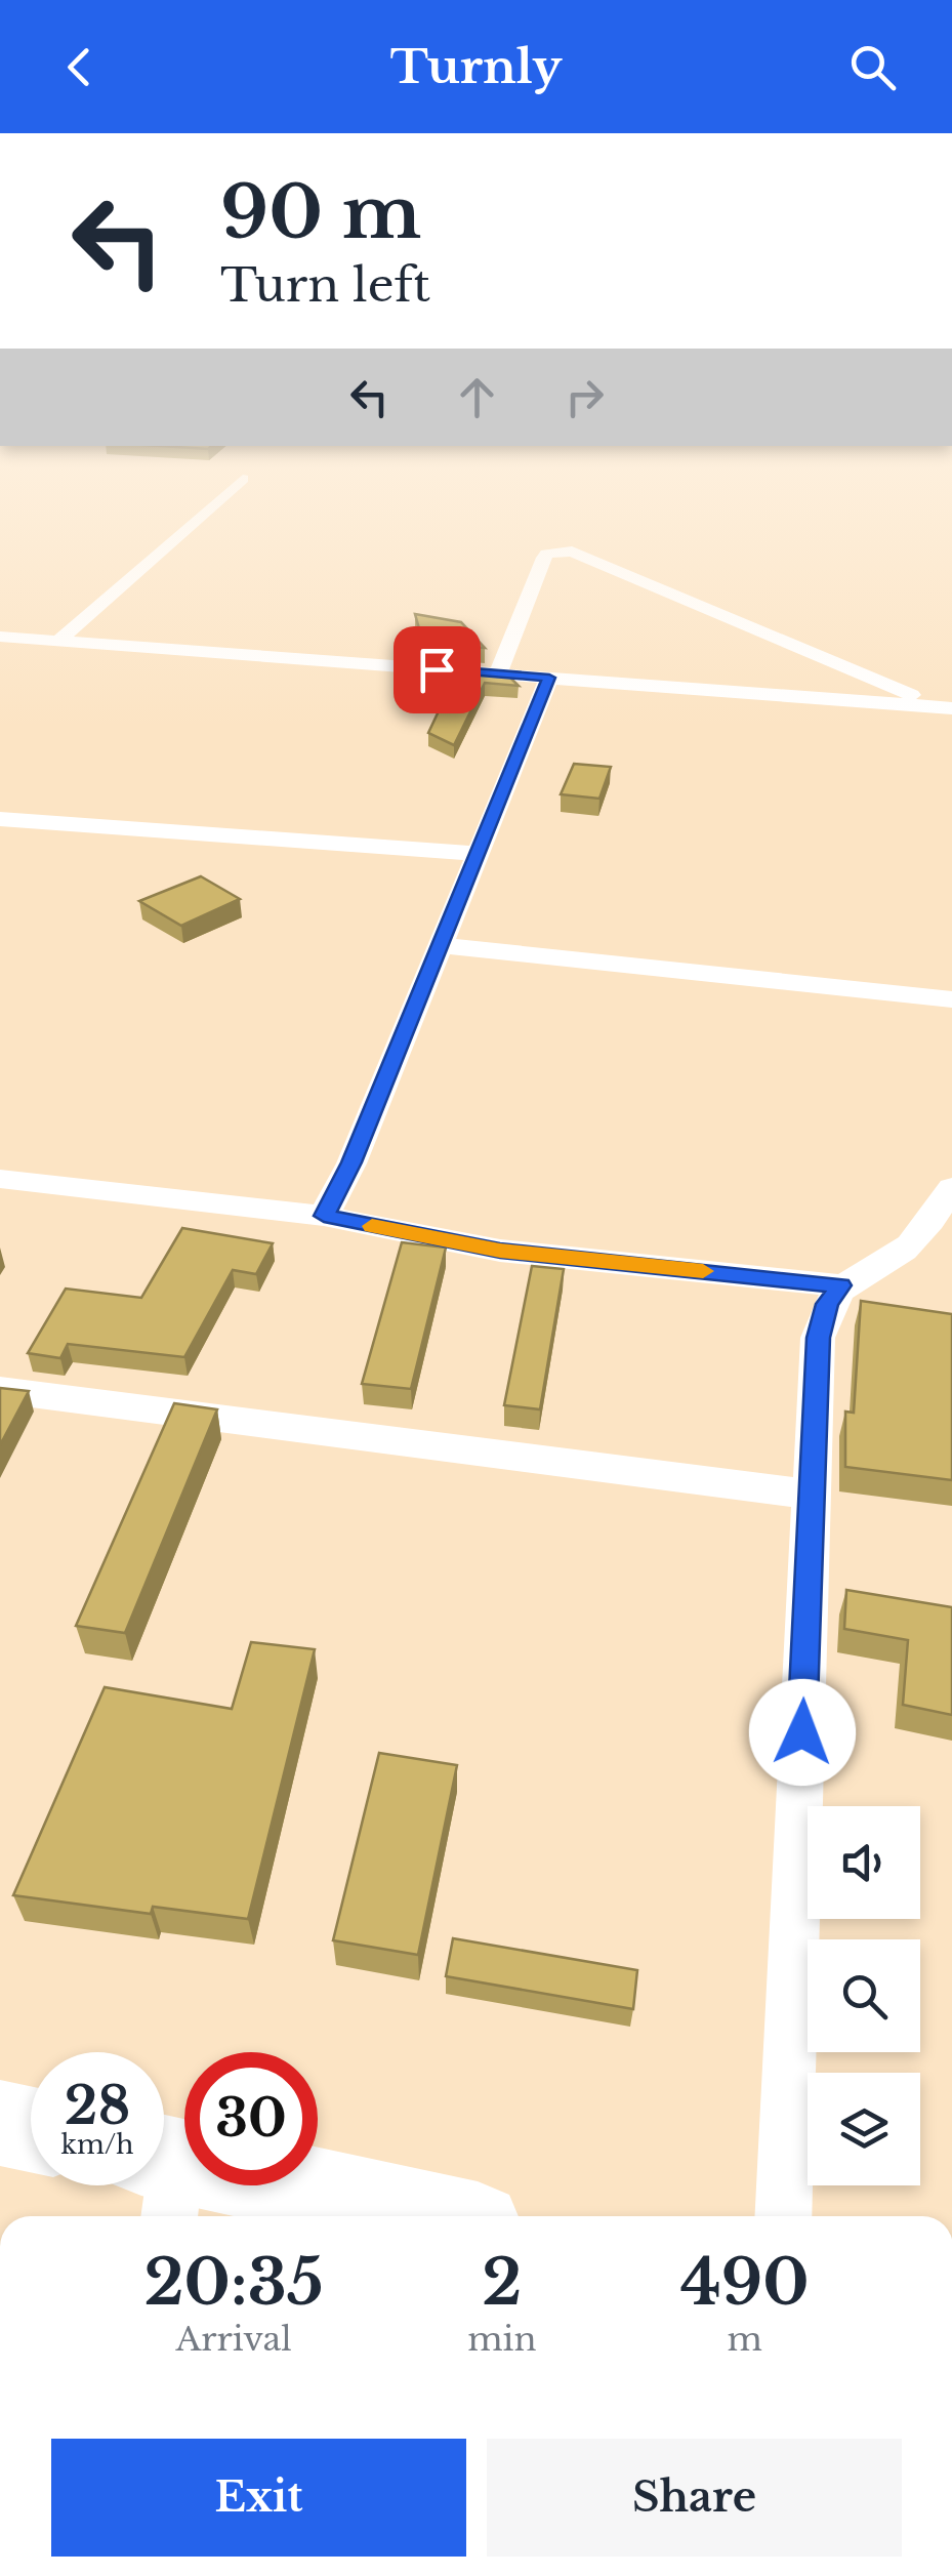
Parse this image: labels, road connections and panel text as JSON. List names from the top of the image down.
{
  "page": {
    "header": "Turnly",
    "turn": ["90 m", "Turn left"],
    "speed": "28 km/h",
    "limit": "30",
    "eta": [
      "20:35",
      "Arrival",
      "2",
      "min",
      "490",
      "m"
    ],
    "buttons": ["Exit", "Share"]
  }
}
